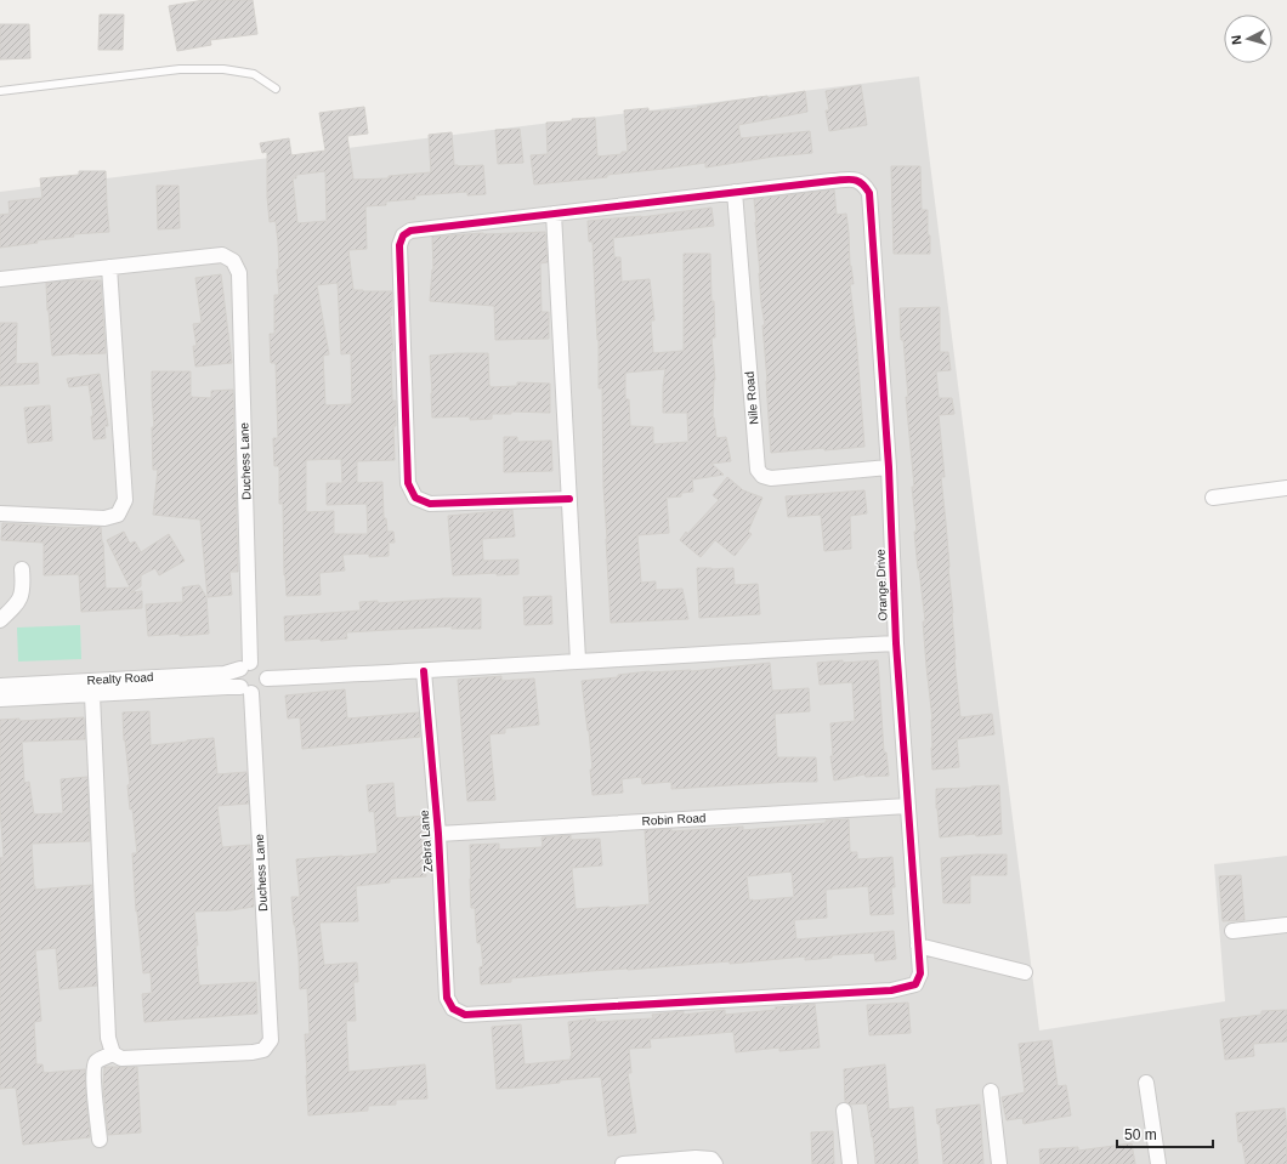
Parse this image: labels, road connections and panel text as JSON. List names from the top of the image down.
{
  "streets": {
    "street": [
      "Nile Road",
      "Duchess Lane",
      "Orange Drive",
      "Realty Road",
      "Robin Road",
      "Zebra Lane"
    ]
  },
  "crossings": [
    ["Nile Road", "Orange Drive"],
    ["Duchess Lane", "Realty Road"],
    ["Orange Drive", "Robin Road"],
    ["Orange Drive", "Zebra Lane"],
    ["Robin Road", "Zebra Lane"]
  ],
  "scale_bar": "50 m",
  "north": "left"
}
